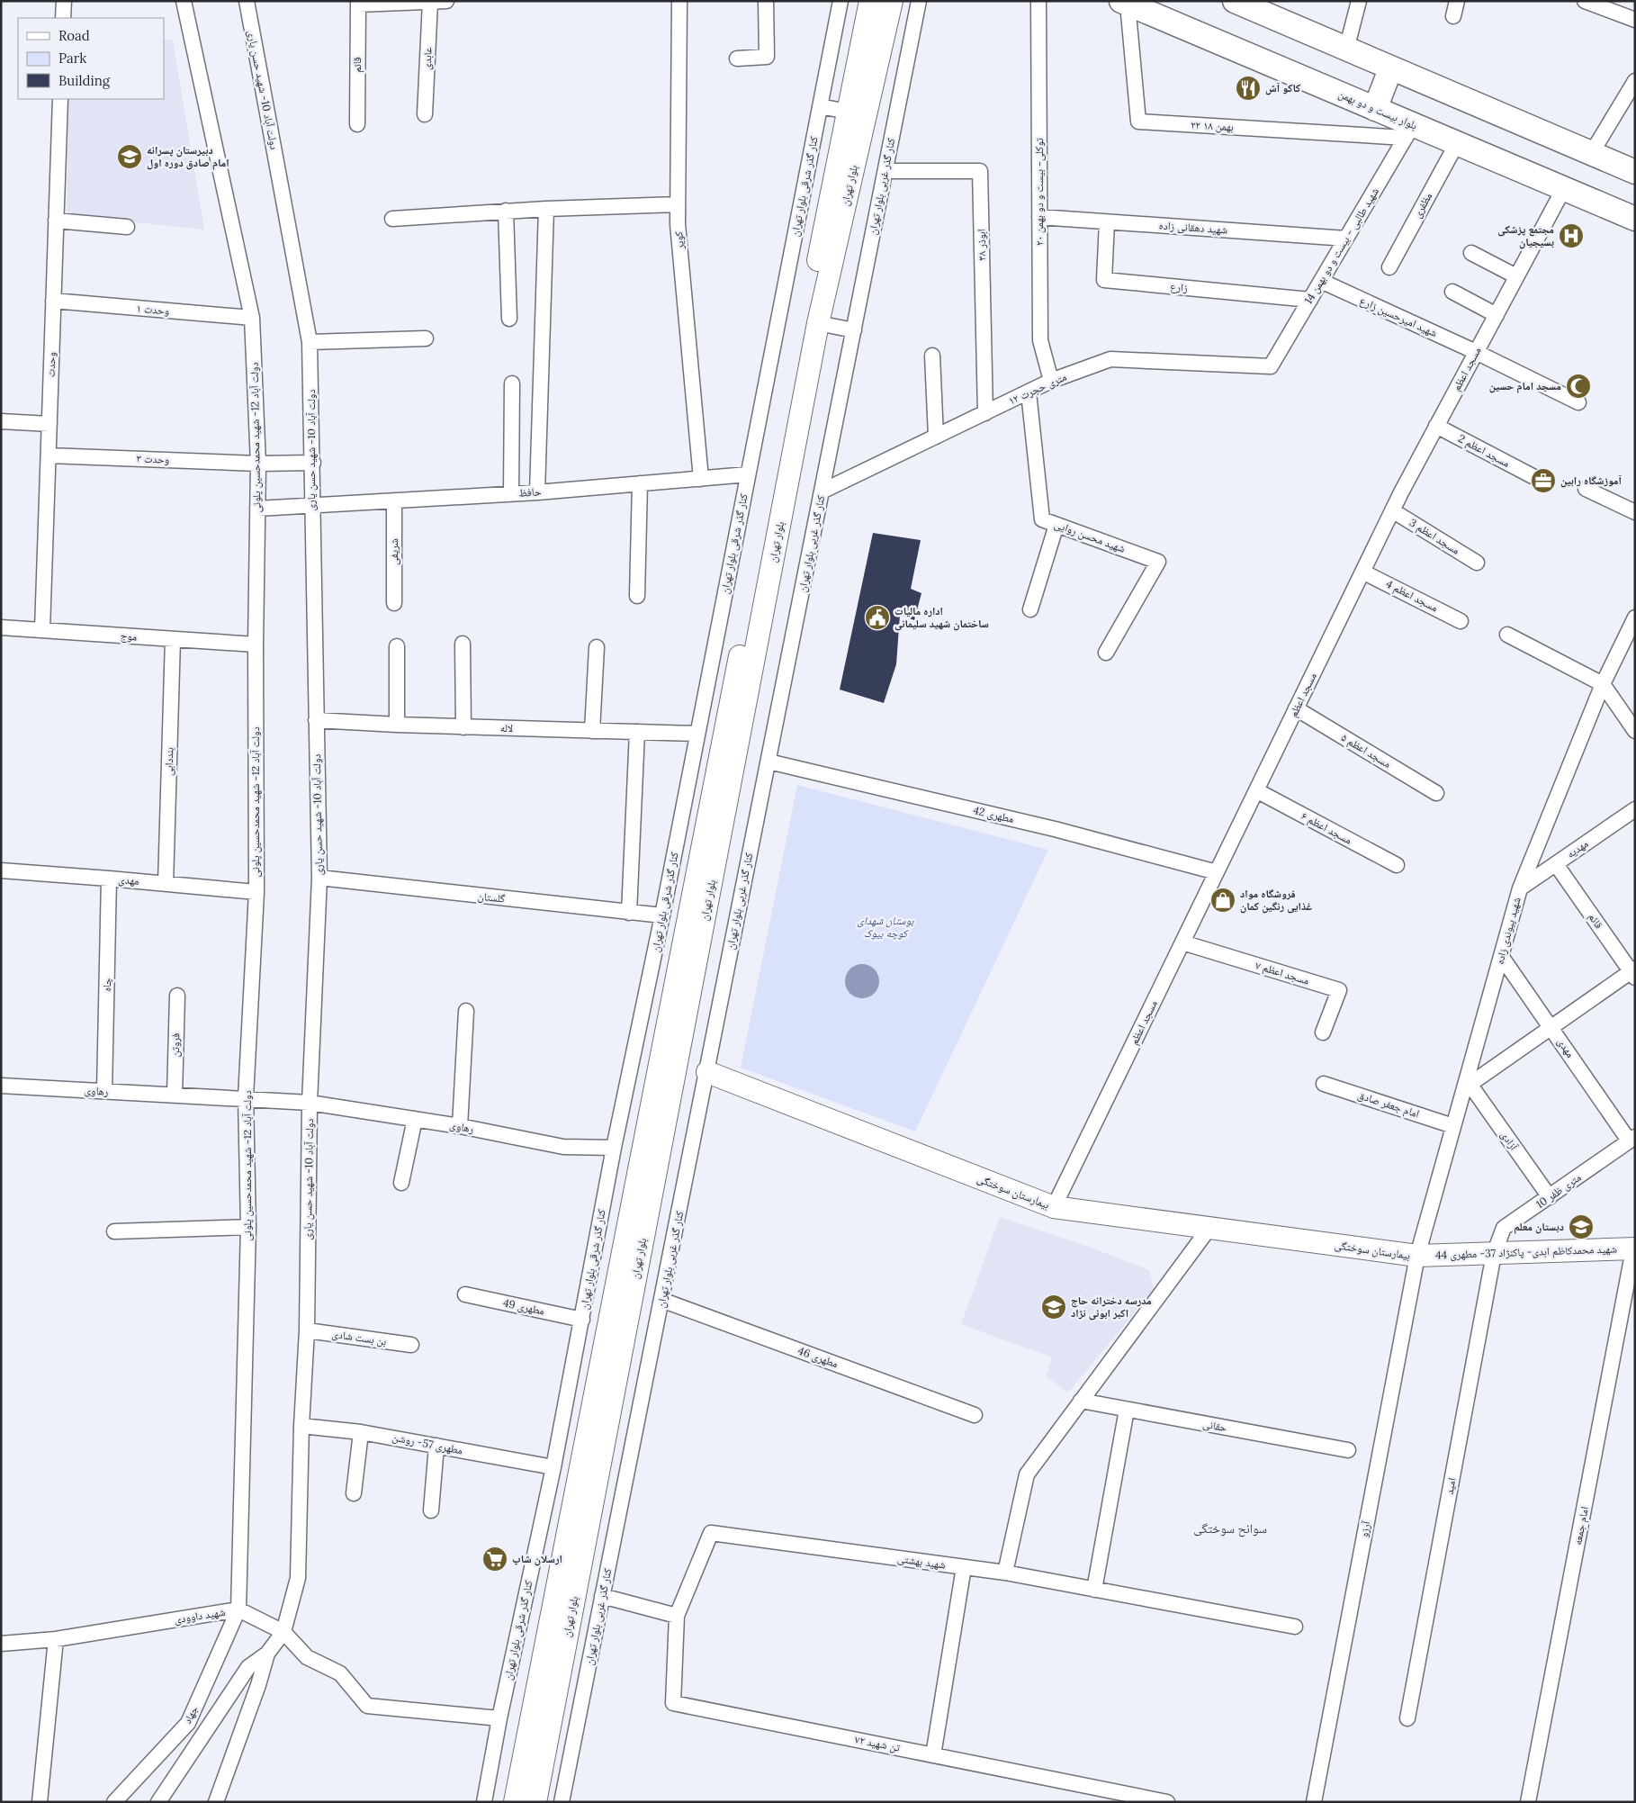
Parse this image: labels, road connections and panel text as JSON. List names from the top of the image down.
{
  "streets": {
    "main road": [
      "بلوار بیست و دو بهمن",
      "بلوار تهران",
      "بیمارستان سوختگی",
      "شهید محمدکاظم ابدی- پاکنژاد 37- مطهری 44"
    ],
    "street": [
      "عابدی",
      "قائم",
      "دولت آباد 10- شهید حسن یاری",
      "۲۲ بهمن ۱۸",
      "کنار گذر شرقی بلوار تهران",
      "کنار گذر غربی بلوار تهران",
      "توکلی- بیست و دو بهمن ۲۰",
      "مظفری",
      "شهید دهقانی زاده",
      "کویر",
      "۳۸ ابوذر",
      "شهید طالبی - بیست و دو بهمن 14",
      "زارع",
      "وحدت ۱",
      "شهید امیرحسین زارع",
      "وحدت",
      "مسجد اعظم",
      "۱۲ متری حجرت",
      "دولت آباد 12- شهید محمدحسین پلونی",
      "مسجد اعظم 2",
      "وحدت ۳",
      "حافظ",
      "شهید محسن روایی",
      "مسجد اعظم 3",
      "شریفی",
      "مسجد اعظم 4",
      "موج",
      "لاله",
      "مسجد اعظم ۵",
      "بنددابی",
      "مطهری 42",
      "مسجد اعظم ۶",
      "مهدیه",
      "مهدی",
      "گلستان",
      "شهید پیوندی زاده",
      "مسجد اعظم ۷",
      "چاه",
      "فروتن",
      "رهاوی",
      "امام جعفر صادق",
      "آزادی",
      "10 متری ظفر",
      "مطهری 49",
      "بن بست شادی",
      "مطهری 46",
      "حقانی",
      "مطهری 57- روشن",
      "امید",
      "امام جمعه",
      "آرزو",
      "شهید بهشتی",
      "شهید داوودی",
      "جهاد",
      "۷۲ تن شهید"
    ]
  },
  "crossings": [
    ["عابدی", "قائم"],
    ["قائم", "مهدیه"],
    ["دولت آباد 10- شهید حسن یاری", "وحدت ۳"],
    ["دولت آباد 10- شهید حسن یاری", "حافظ"],
    ["دولت آباد 10- شهید حسن یاری", "لاله"],
    ["دولت آباد 10- شهید حسن یاری", "گلستان"],
    ["دولت آباد 10- شهید حسن یاری", "رهاوی"],
    ["دولت آباد 10- شهید حسن یاری", "بن بست شادی"],
    ["دولت آباد 10- شهید حسن یاری", "مطهری 57- روشن"],
    ["دولت آباد 10- شهید حسن یاری", "شهید داوودی"],
    ["دولت آباد 10- شهید حسن یاری", "جهاد"],
    ["بلوار بیست و دو بهمن", "۲۲ بهمن ۱۸"],
    ["بلوار بیست و دو بهمن", "مظفری"],
    ["بلوار بیست و دو بهمن", "شهید طالبی - بیست و دو بهمن 14"],
    ["بلوار بیست و دو بهمن", "مسجد اعظم"],
    ["۲۲ بهمن ۱۸", "شهید طالبی - بیست و دو بهمن 14"],
    ["کنار گذر شرقی بلوار تهران", "حافظ"],
    ["کنار گذر شرقی بلوار تهران", "لاله"],
    ["کنار گذر شرقی بلوار تهران", "گلستان"],
    ["کنار گذر شرقی بلوار تهران", "رهاوی"],
    ["کنار گذر شرقی بلوار تهران", "مطهری 49"],
    ["کنار گذر شرقی بلوار تهران", "مطهری 57- روشن"],
    ["کنار گذر شرقی بلوار تهران", "شهید داوودی"],
    ["کنار گذر غربی بلوار تهران", "۳۸ ابوذر"],
    ["کنار گذر غربی بلوار تهران", "۱۲ متری حجرت"],
    ["کنار گذر غربی بلوار تهران", "مطهری 42"],
    ["کنار گذر غربی بلوار تهران", "بیمارستان سوختگی"],
    ["کنار گذر غربی بلوار تهران", "مطهری 46"],
    ["توکلی- بیست و دو بهمن ۲۰", "شهید دهقانی زاده"],
    ["توکلی- بیست و دو بهمن ۲۰", "۱۲ متری حجرت"],
    ["شهید دهقانی زاده", "شهید طالبی - بیست و دو بهمن 14"],
    ["شهید دهقانی زاده", "زارع"],
    ["کویر", "حافظ"],
    ["۳۸ ابوذر", "۱۲ متری حجرت"],
    ["شهید طالبی - بیست و دو بهمن 14", "زارع"],
    ["شهید طالبی - بیست و دو بهمن 14", "شهید امیرحسین زارع"],
    ["شهید طالبی - بیست و دو بهمن 14", "۱۲ متری حجرت"],
    ["وحدت ۱", "وحدت"],
    ["وحدت ۱", "دولت آباد 12- شهید محمدحسین پلونی"],
    ["شهید امیرحسین زارع", "مسجد اعظم"],
    ["وحدت", "وحدت ۳"],
    ["وحدت", "موج"],
    ["مسجد اعظم", "مسجد اعظم 2"],
    ["مسجد اعظم", "مسجد اعظم 3"],
    ["مسجد اعظم", "مسجد اعظم 4"],
    ["مسجد اعظم", "مسجد اعظم ۵"],
    ["مسجد اعظم", "مطهری 42"],
    ["مسجد اعظم", "مسجد اعظم ۶"],
    ["مسجد اعظم", "مسجد اعظم ۷"],
    ["مسجد اعظم", "بیمارستان سوختگی"],
    ["۱۲ متری حجرت", "شهید محسن روایی"],
    ["دولت آباد 12- شهید محمدحسین پلونی", "وحدت ۳"],
    ["دولت آباد 12- شهید محمدحسین پلونی", "حافظ"],
    ["دولت آباد 12- شهید محمدحسین پلونی", "موج"],
    ["دولت آباد 12- شهید محمدحسین پلونی", "مهدی"],
    ["دولت آباد 12- شهید محمدحسین پلونی", "رهاوی"],
    ["دولت آباد 12- شهید محمدحسین پلونی", "شهید داوودی"],
    ["دولت آباد 12- شهید محمدحسین پلونی", "جهاد"],
    ["حافظ", "شریفی"],
    ["موج", "بنددابی"],
    ["بنددابی", "مهدی"],
    ["مهدیه", "شهید پیوندی زاده"],
    ["مهدی", "شهید پیوندی زاده"],
    ["مهدی", "چاه"],
    ["مهدی", "10 متری ظفر"],
    ["شهید پیوندی زاده", "امام جعفر صادق"],
    ["شهید پیوندی زاده", "آزادی"],
    ["شهید پیوندی زاده", "بیمارستان سوختگی"],
    ["شهید پیوندی زاده", "شهید محمدکاظم ابدی- پاکنژاد 37- مطهری 44"],
    ["شهید پیوندی زاده", "آرزو"],
    ["چاه", "رهاوی"],
    ["فروتن", "رهاوی"],
    ["آزادی", "10 متری ظفر"],
    ["10 متری ظفر", "شهید محمدکاظم ابدی- پاکنژاد 37- مطهری 44"],
    ["10 متری ظفر", "امید"],
    ["بیمارستان سوختگی", "شهید محمدکاظم ابدی- پاکنژاد 37- مطهری 44"],
    ["بیمارستان سوختگی", "آرزو"],
    ["شهید محمدکاظم ابدی- پاکنژاد 37- مطهری 44", "امید"],
    ["شهید محمدکاظم ابدی- پاکنژاد 37- مطهری 44", "امام جمعه"],
    ["شهید محمدکاظم ابدی- پاکنژاد 37- مطهری 44", "آرزو"],
    ["شهید بهشتی", "۷۲ تن شهید"],
    ["شهید داوودی", "جهاد"]
  ],
  "districts": ["سوانح سوختگی"],
  "parks": ["بوستان شهدای کوچه بیوک"],
  "places": {
    "restaurant": ["کاکو آش"],
    "school or university": ["دبیرستان پسرانه امام صادق دوره اول", "دبستان معلم", "مدرسه دخترانه حاج اکبر ابوئی نژاد"],
    "hospital": ["مجتمع پزشکی بسیجیان"],
    "mosque": ["مسجد امام حسین"],
    "office": ["آموزشگاه رابین"],
    "public building": ["اداره مالیات ساختمان شهید سلیمانی"],
    "shop": ["فروشگاه مواد غذایی رنگین کمان"],
    "supermarket": ["ارسلان شاپ"]
  },
  "legend": ["Road", "Park", "Building"]
}
